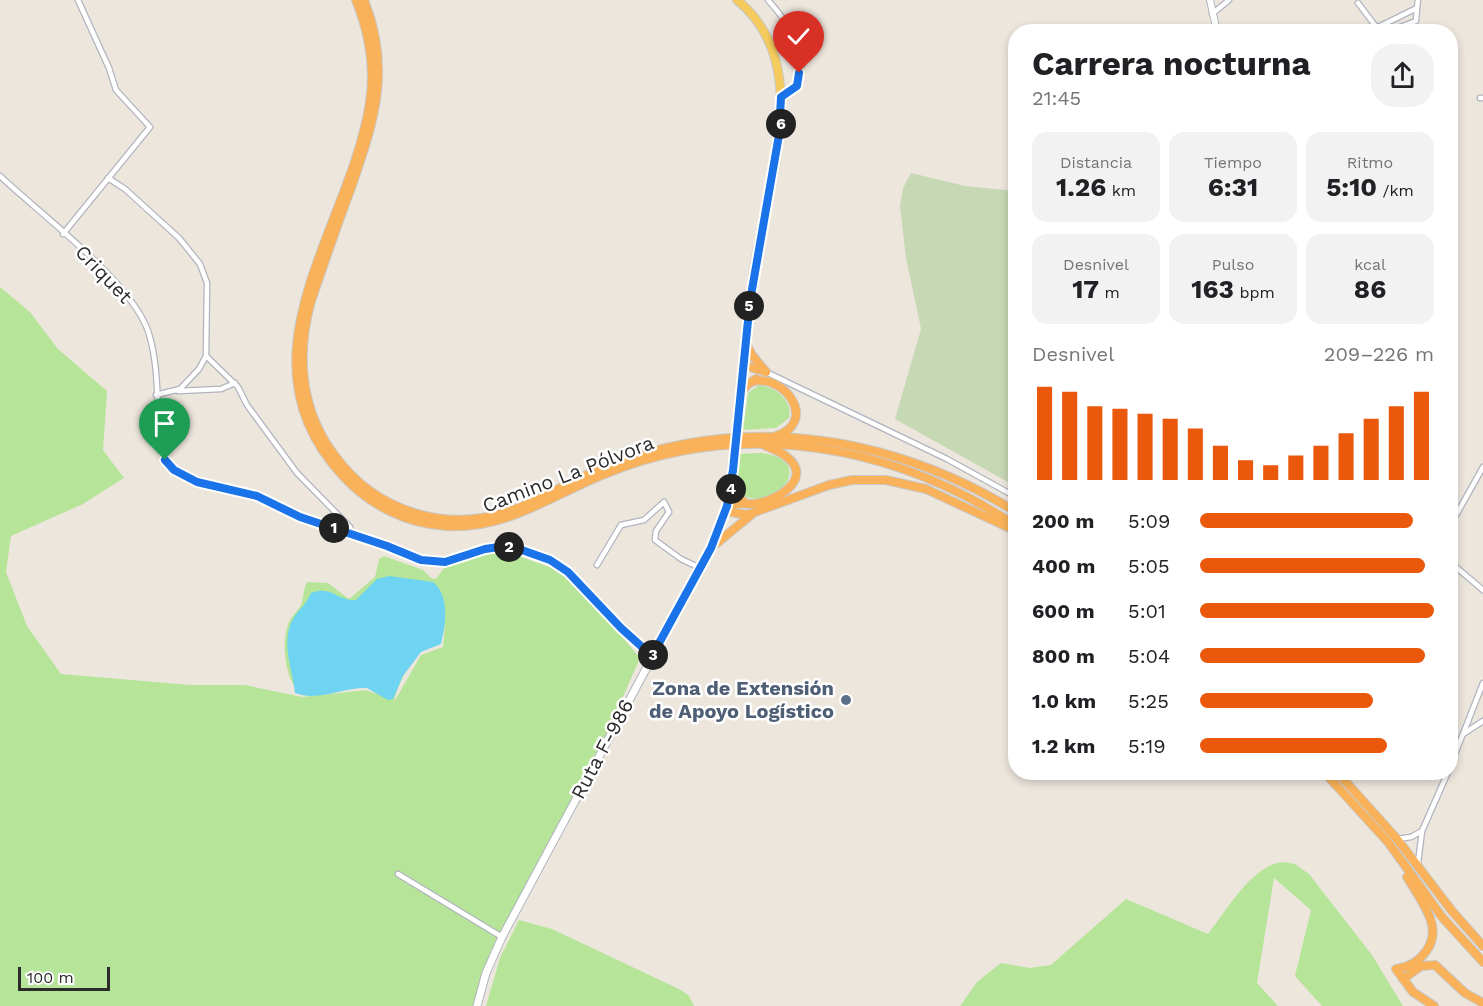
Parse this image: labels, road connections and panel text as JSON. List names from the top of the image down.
{
  "streets": {
    "highway": ["Camino La Pólvora"],
    "main road": ["Ruta F-986"],
    "street": ["Criquet"]
  },
  "crossings": [
    ["Criquet", "Ruta F-986"]
  ],
  "places": ["Zona de Extensión de Apoyo Logístico"],
  "scale_bar": "100 m",
  "page": {
    "heading": ["Carrera nocturna", "21:45"],
    "pins": [
      "6",
      "5",
      "4",
      "1",
      "2",
      "3"
    ],
    "stats": [
      ["Distancia", "1.26 km"],
      ["Tiempo", "6:31"],
      ["Ritmo", "5:10 /km"],
      ["Desnivel", "17 m"],
      ["Pulso", "163 bpm"],
      ["kcal", "86"]
    ],
    "chart": ["Desnivel", "209–226 m"],
    "list": [
      {
        "name": "200 m",
        "note": "5:09"
      },
      {
        "name": "400 m",
        "note": "5:05"
      },
      {
        "name": "600 m",
        "note": "5:01"
      },
      {
        "name": "800 m",
        "note": "5:04"
      },
      {
        "name": "1.0 km",
        "note": "5:25"
      },
      {
        "name": "1.2 km",
        "note": "5:19"
      }
    ],
    "scale": "100 m"
  }
}
